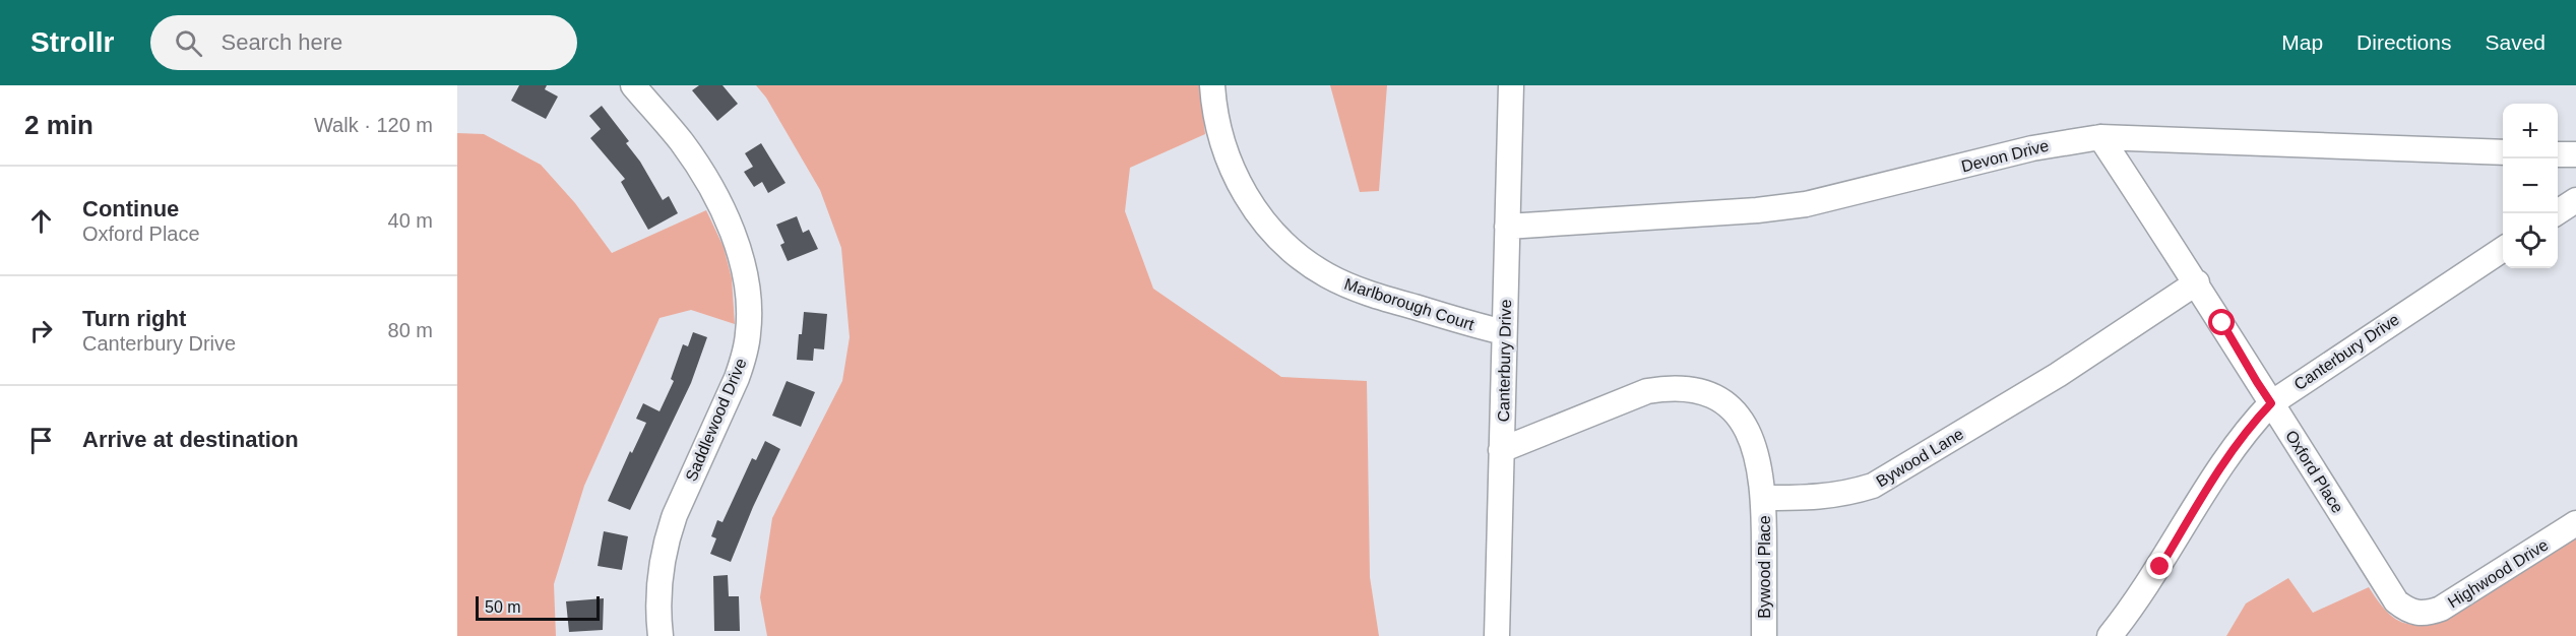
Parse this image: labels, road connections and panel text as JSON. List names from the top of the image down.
{
  "streets": {
    "street": [
      "Devon Drive",
      "Marlborough Court",
      "Canterbury Drive",
      "Saddlewood Drive",
      "Bywood Lane",
      "Oxford Place",
      "Bywood Place",
      "Highwood Drive"
    ]
  },
  "crossings": [
    ["Devon Drive", "Canterbury Drive"],
    ["Devon Drive", "Oxford Place"],
    ["Marlborough Court", "Canterbury Drive"],
    ["Canterbury Drive", "Oxford Place"],
    ["Bywood Lane", "Oxford Place"],
    ["Bywood Lane", "Bywood Place"],
    ["Oxford Place", "Highwood Drive"]
  ],
  "scale_bar": "50 m",
  "page": {
    "header": "Strollr",
    "search": "Search here",
    "nav": ["Map", "Directions", "Saved"],
    "heading": ["2 min", "Walk · 120 m"],
    "map_buttons": ["+", "−"],
    "list": [
      ["Continue", "Oxford Place", "40 m"],
      ["Turn right", "Canterbury Drive", "80 m"],
      "Arrive at destination"
    ],
    "scale": "50 m"
  }
}
